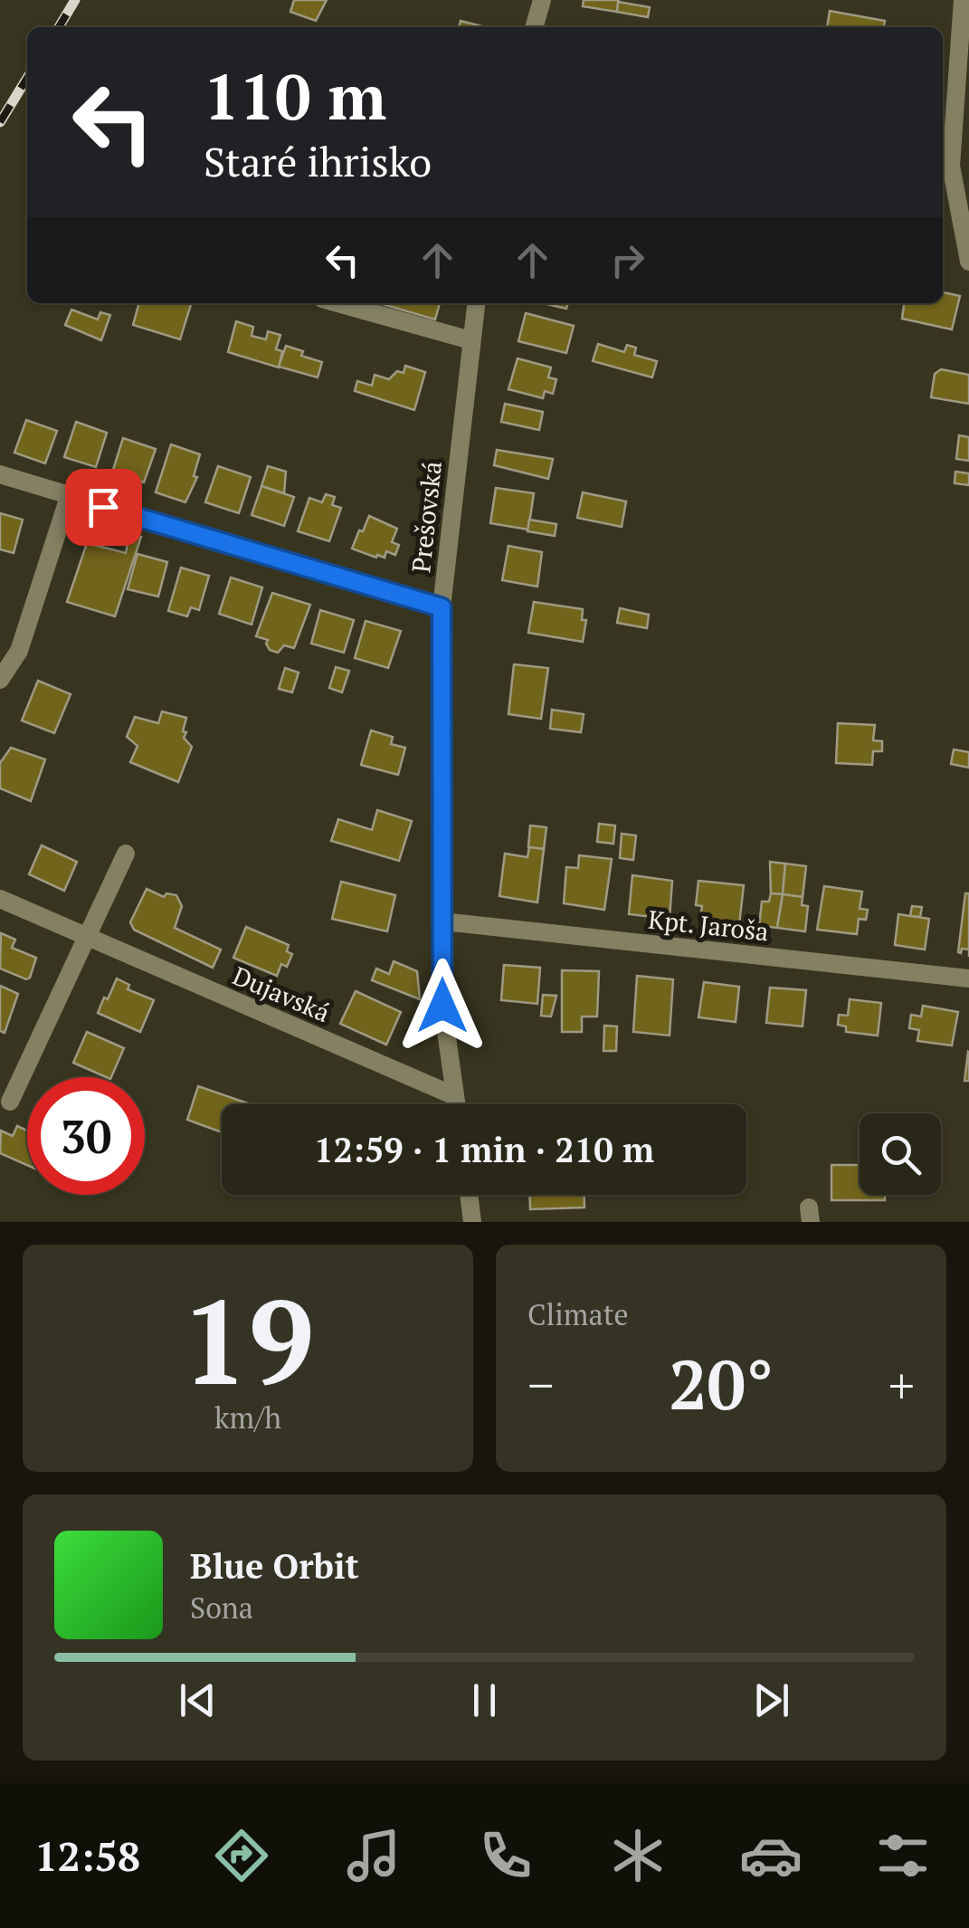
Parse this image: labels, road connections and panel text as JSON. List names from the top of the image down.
{
  "streets": {
    "street": ["Prešovská", "Kpt. Jaroša", "Dujavská"]
  },
  "crossings": [
    ["Prešovská", "Kpt. Jaroša"],
    ["Prešovská", "Dujavská"]
  ],
  "page": {
    "turn": ["110 m", "Staré ihrisko"],
    "limit": "30",
    "trip": "12:59 · 1 min · 210 m",
    "tile": [
      ["19", "km/h"],
      "Climate"
    ],
    "heat": ["−", "20°", "+"],
    "song": ["Blue Orbit", "Sona"],
    "tabs": "12:58"
  }
}
